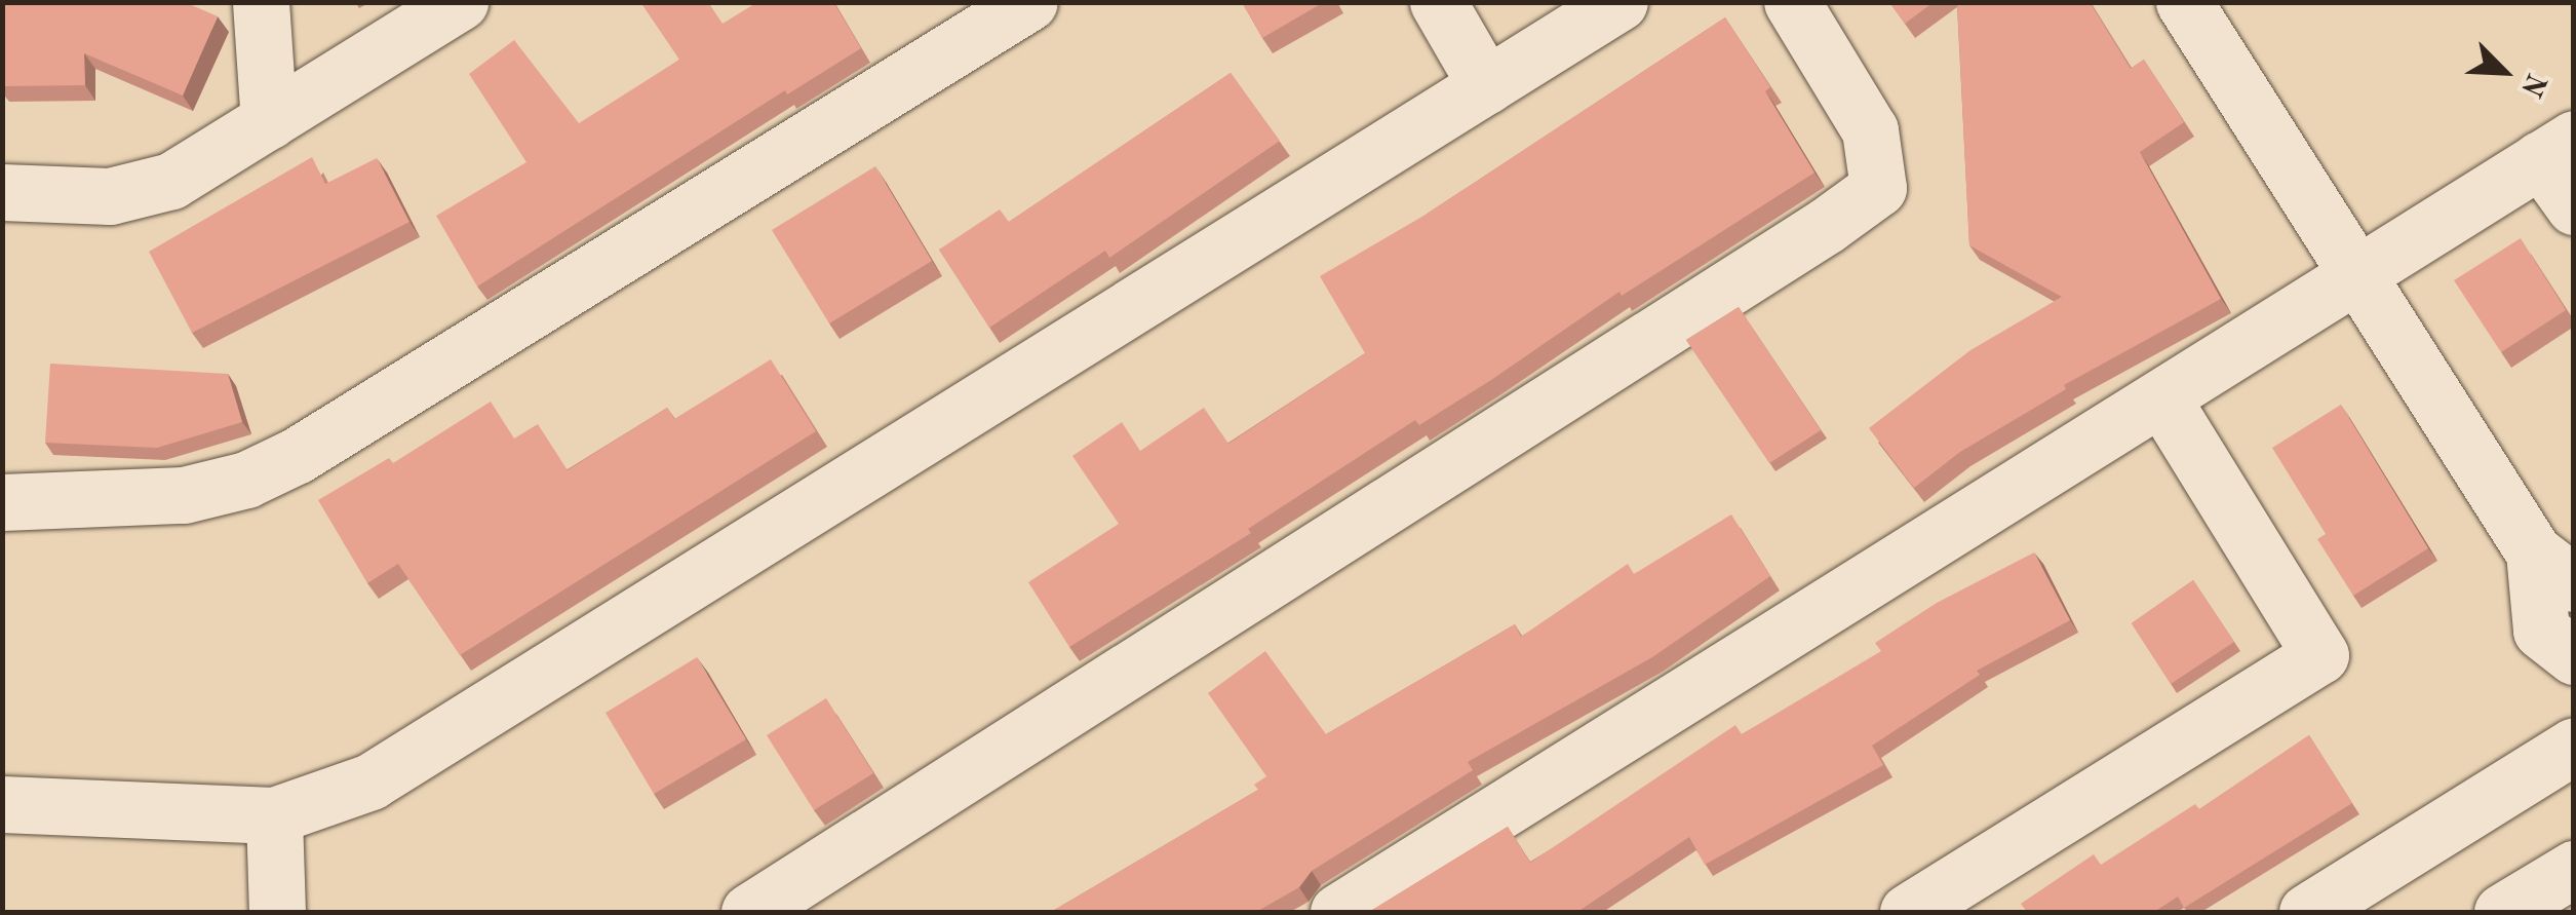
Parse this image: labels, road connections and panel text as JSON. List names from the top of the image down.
{
  "north": "bottom right"
}
